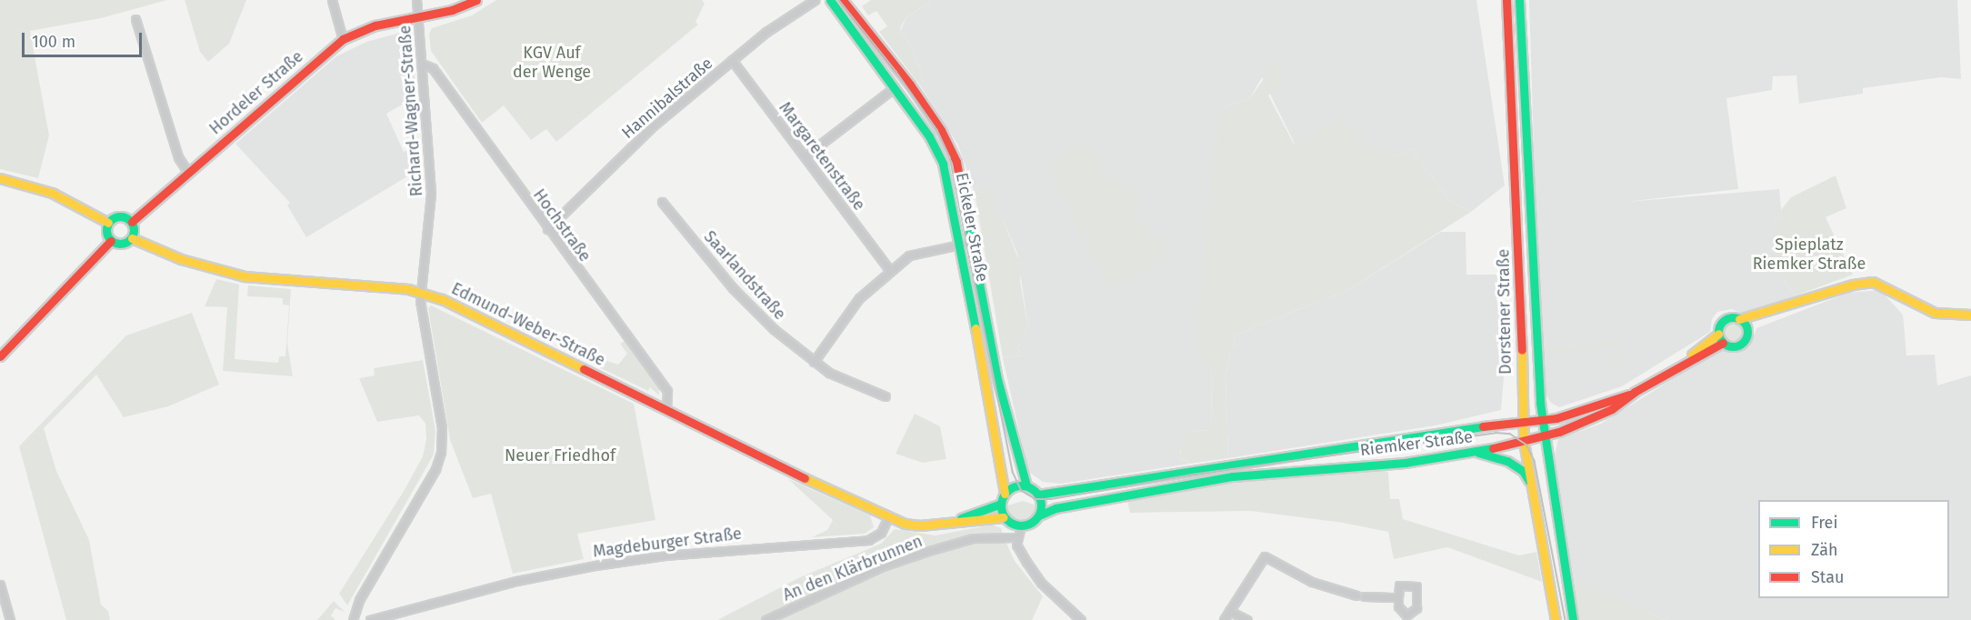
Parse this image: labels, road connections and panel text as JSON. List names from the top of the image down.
{
  "streets": {
    "main road": [
      "Hordeler Straße",
      "Eickeler Straße",
      "Dorstener Straße",
      "Edmund-Weber-Straße",
      "Riemker Straße"
    ],
    "street": [
      "Hannibalstraße",
      "Richard-Wagner-Straße",
      "Margaretenstraße",
      "Hochstraße",
      "Saarlandstraße",
      "Magdeburger Straße",
      "An den Klärbrunnen"
    ]
  },
  "crossings": [
    ["Hordeler Straße", "Richard-Wagner-Straße"],
    ["Hordeler Straße", "Edmund-Weber-Straße"],
    ["Hannibalstraße", "Margaretenstraße"],
    ["Hannibalstraße", "Hochstraße"],
    ["Richard-Wagner-Straße", "Hochstraße"],
    ["Richard-Wagner-Straße", "Edmund-Weber-Straße"],
    ["Hochstraße", "Edmund-Weber-Straße"],
    ["Eickeler Straße", "Riemker Straße"],
    ["Dorstener Straße", "Riemker Straße"],
    ["Edmund-Weber-Straße", "Magdeburger Straße"]
  ],
  "parks": ["KGV Auf der Wenge", "Spieplatz Riemker Straße", "Neuer Friedhof"],
  "legend": ["Frei", "Zäh", "Stau"],
  "scale_bar": "100 m"
}
